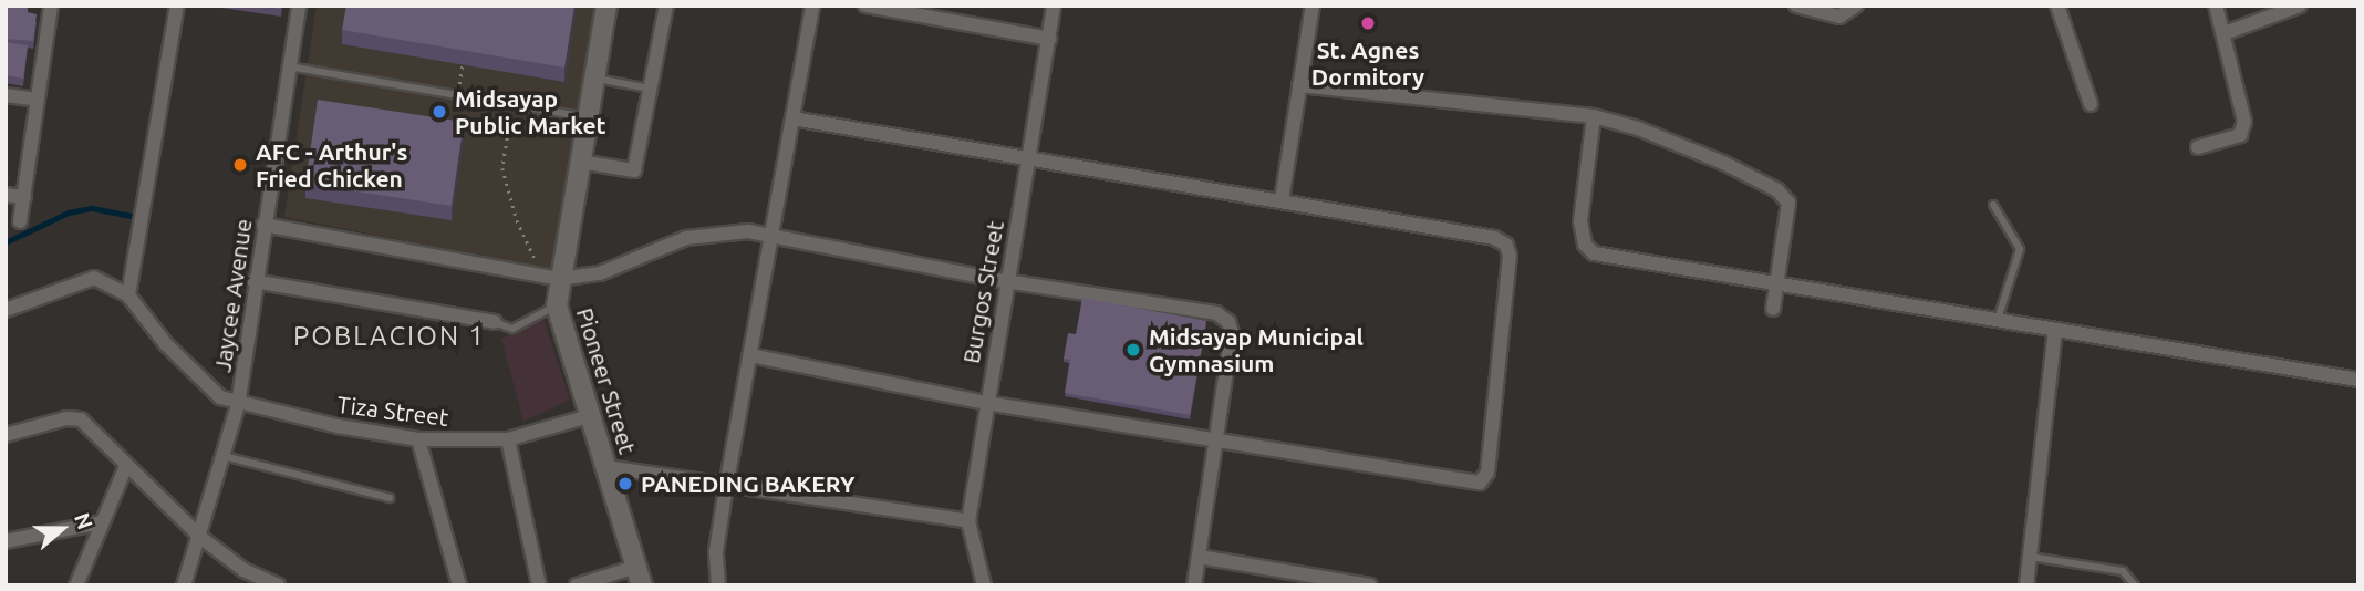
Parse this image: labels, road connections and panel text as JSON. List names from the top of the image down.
{
  "streets": {
    "main road": ["Pioneer Street"],
    "street": ["Burgos Street", "Jaycee Avenue", "Tiza Street"]
  },
  "crossings": [
    ["Jaycee Avenue", "Tiza Street"],
    ["Pioneer Street", "Tiza Street"]
  ],
  "districts": ["POBLACION 1"],
  "places": [
    "St. Agnes Dormitory",
    "Midsayap Public Market",
    "AFC - Arthur's Fried Chicken",
    "Midsayap Municipal Gymnasium",
    "PANEDING BAKERY"
  ],
  "north": "right"
}
